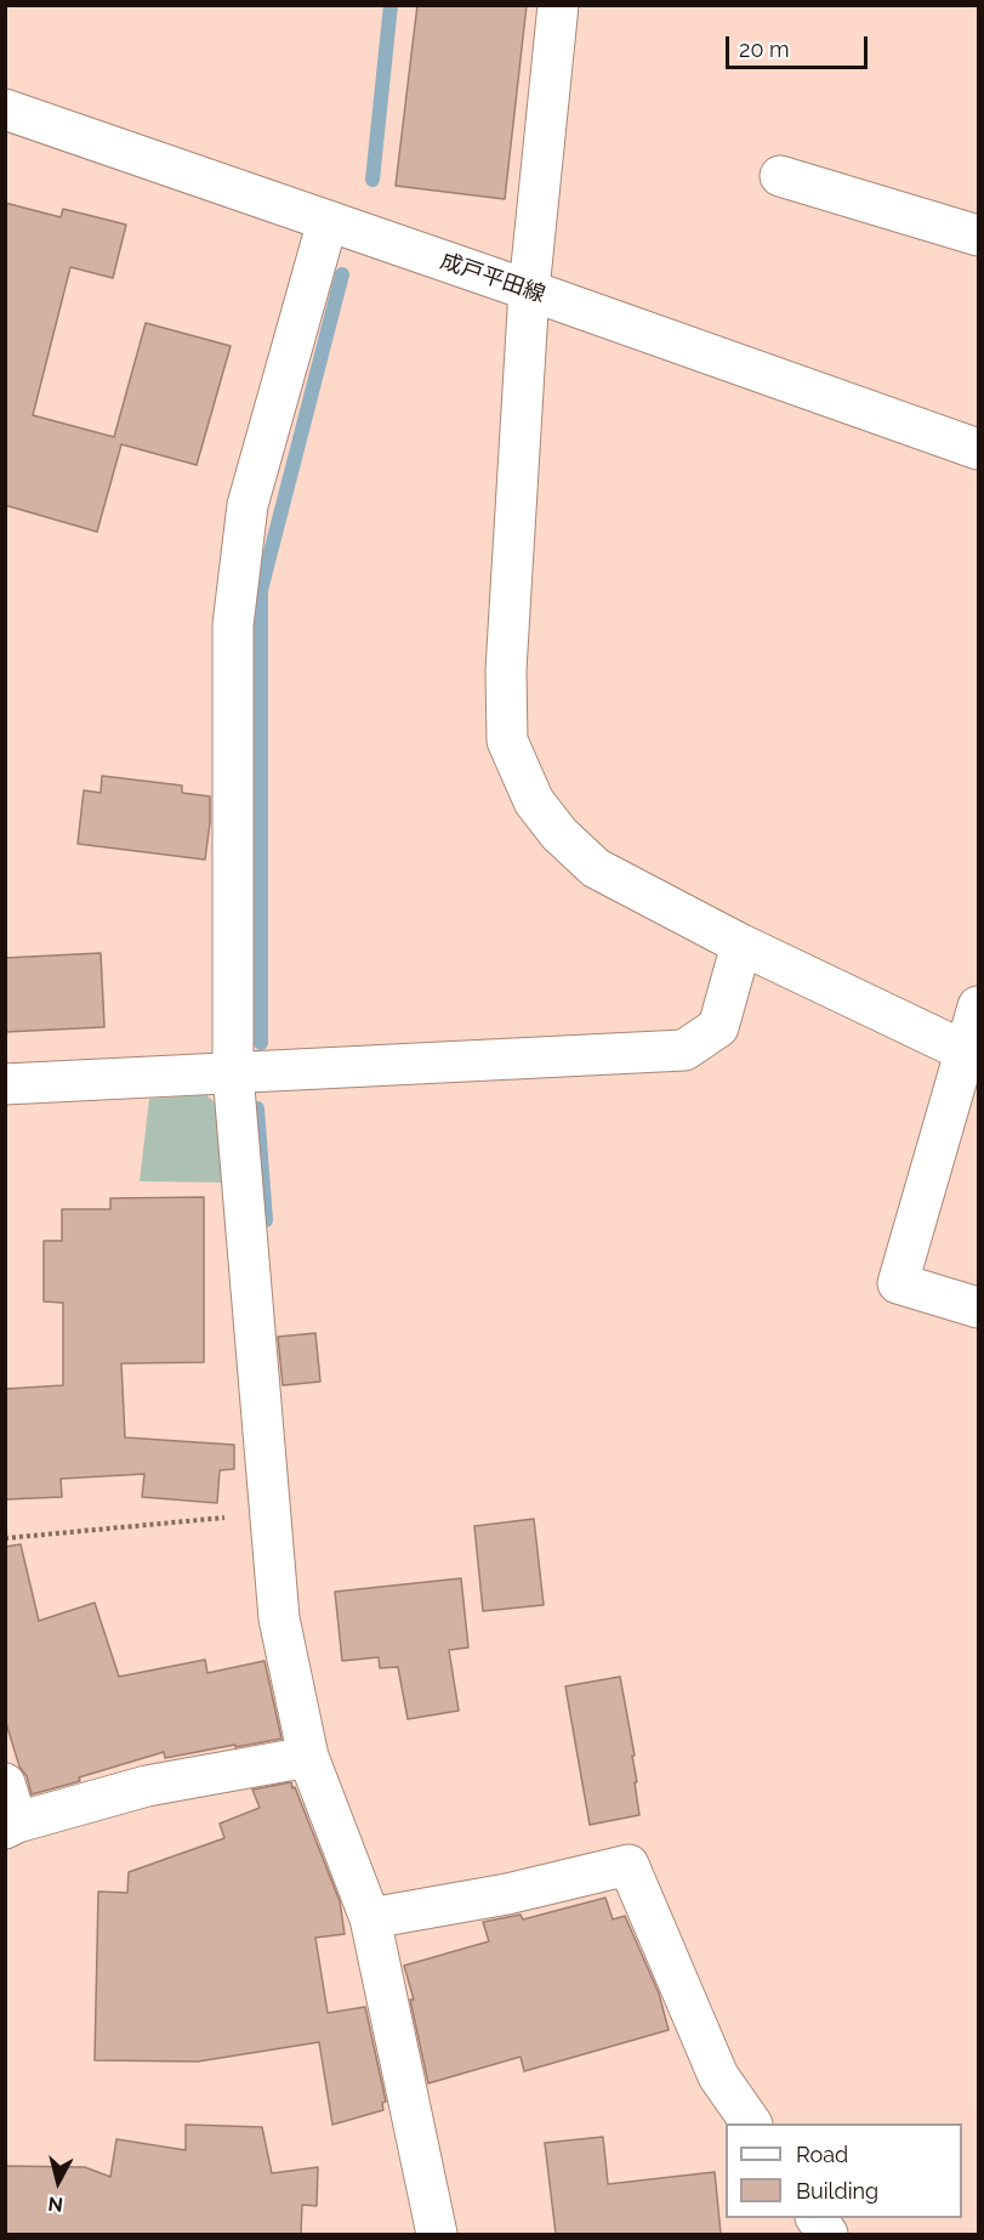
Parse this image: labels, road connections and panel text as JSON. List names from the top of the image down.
{
  "streets": {
    "street": ["成戸平田線"]
  },
  "legend": ["Road", "Building"],
  "scale_bar": "20 m",
  "north": "bottom"
}
